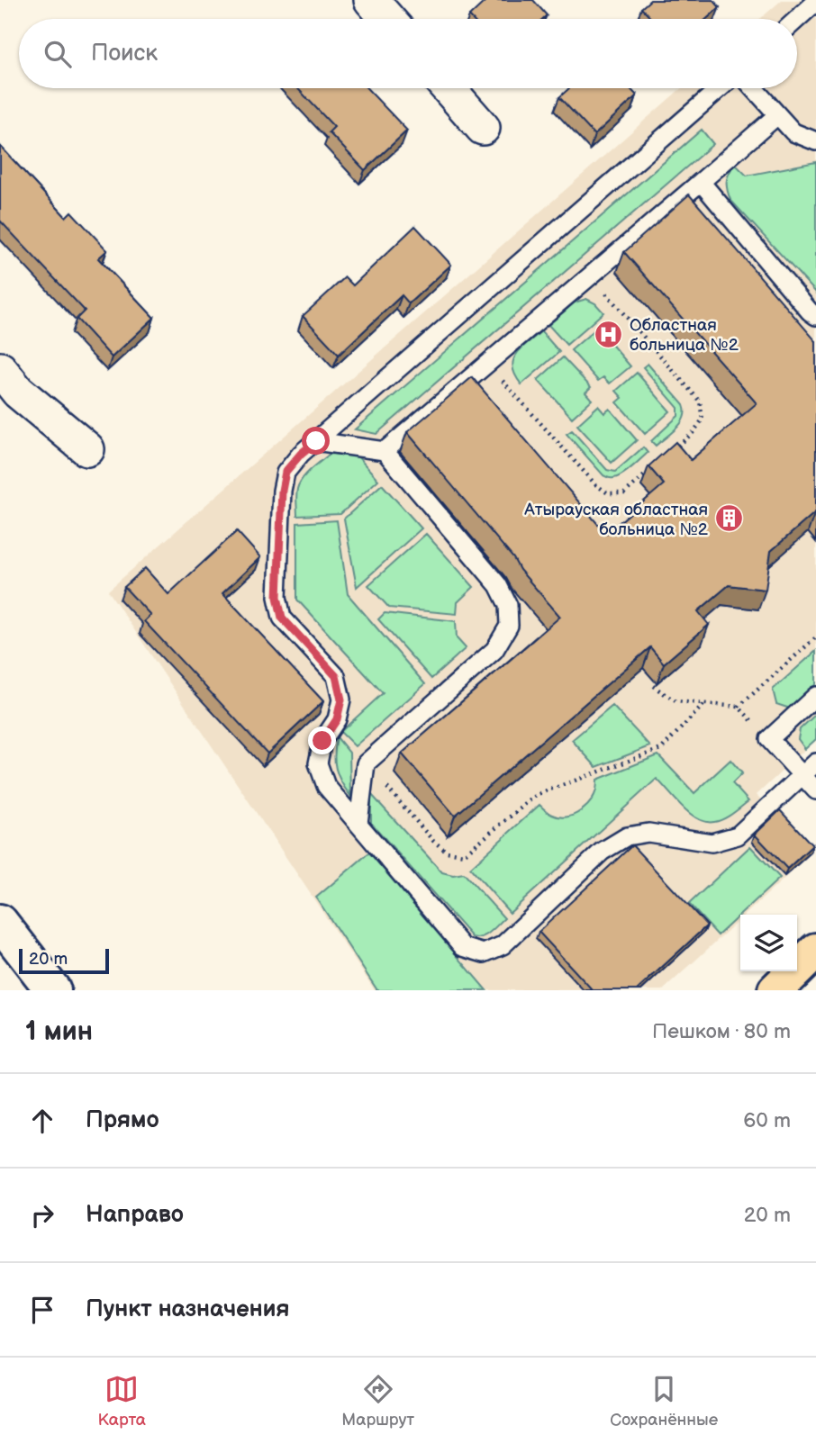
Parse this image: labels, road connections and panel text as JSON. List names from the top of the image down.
{
  "places": {
    "hospital": ["Областная больница №2"],
    "building": ["Атырауская областная больница №2"]
  },
  "scale_bar": "20 m",
  "page": {
    "search": "Поиск",
    "scale": "20 m",
    "heading": ["1 мин", "Пешком · 80 m"],
    "list": [
      ["Прямо", "60 m"],
      ["Направо", "20 m"],
      "Пункт назначения"
    ],
    "nav": ["Карта", "Маршрут", "Сохранённые"]
  }
}
